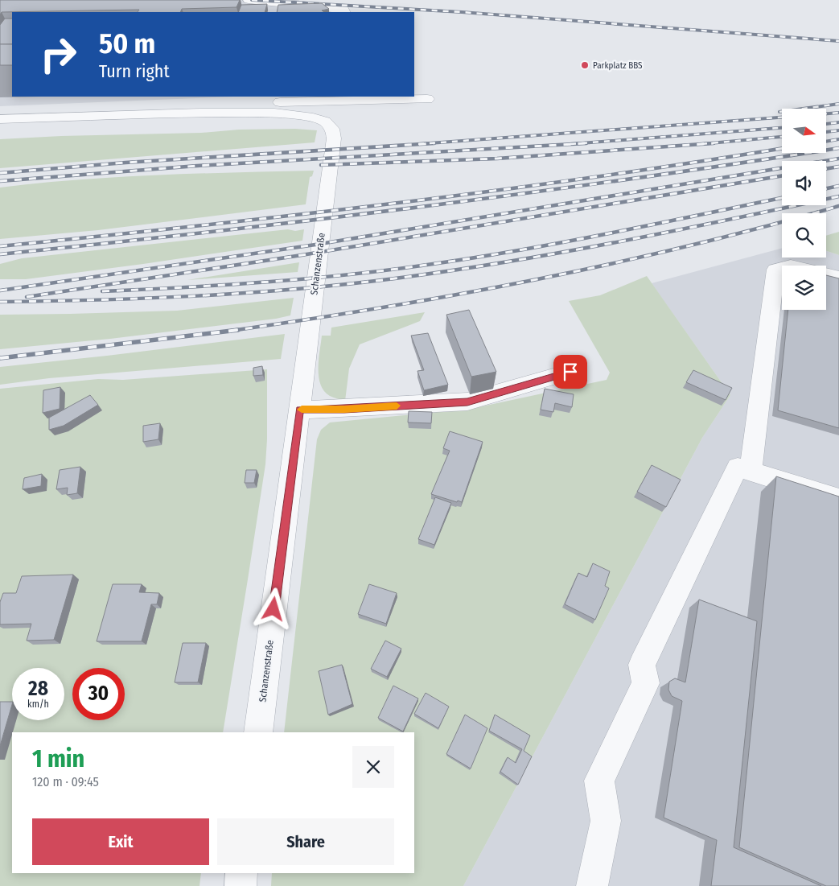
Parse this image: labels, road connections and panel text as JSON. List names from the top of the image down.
{
  "streets": {
    "street": ["Schanzenstraße"]
  },
  "places": ["Parkplatz BBS"],
  "north": "right",
  "page": {
    "turn": ["50 m", "Turn right"],
    "speed": "28 km/h",
    "limit": "30",
    "heading": ["1 min", "120 m · 09:45"],
    "buttons": ["Exit", "Share"]
  }
}
